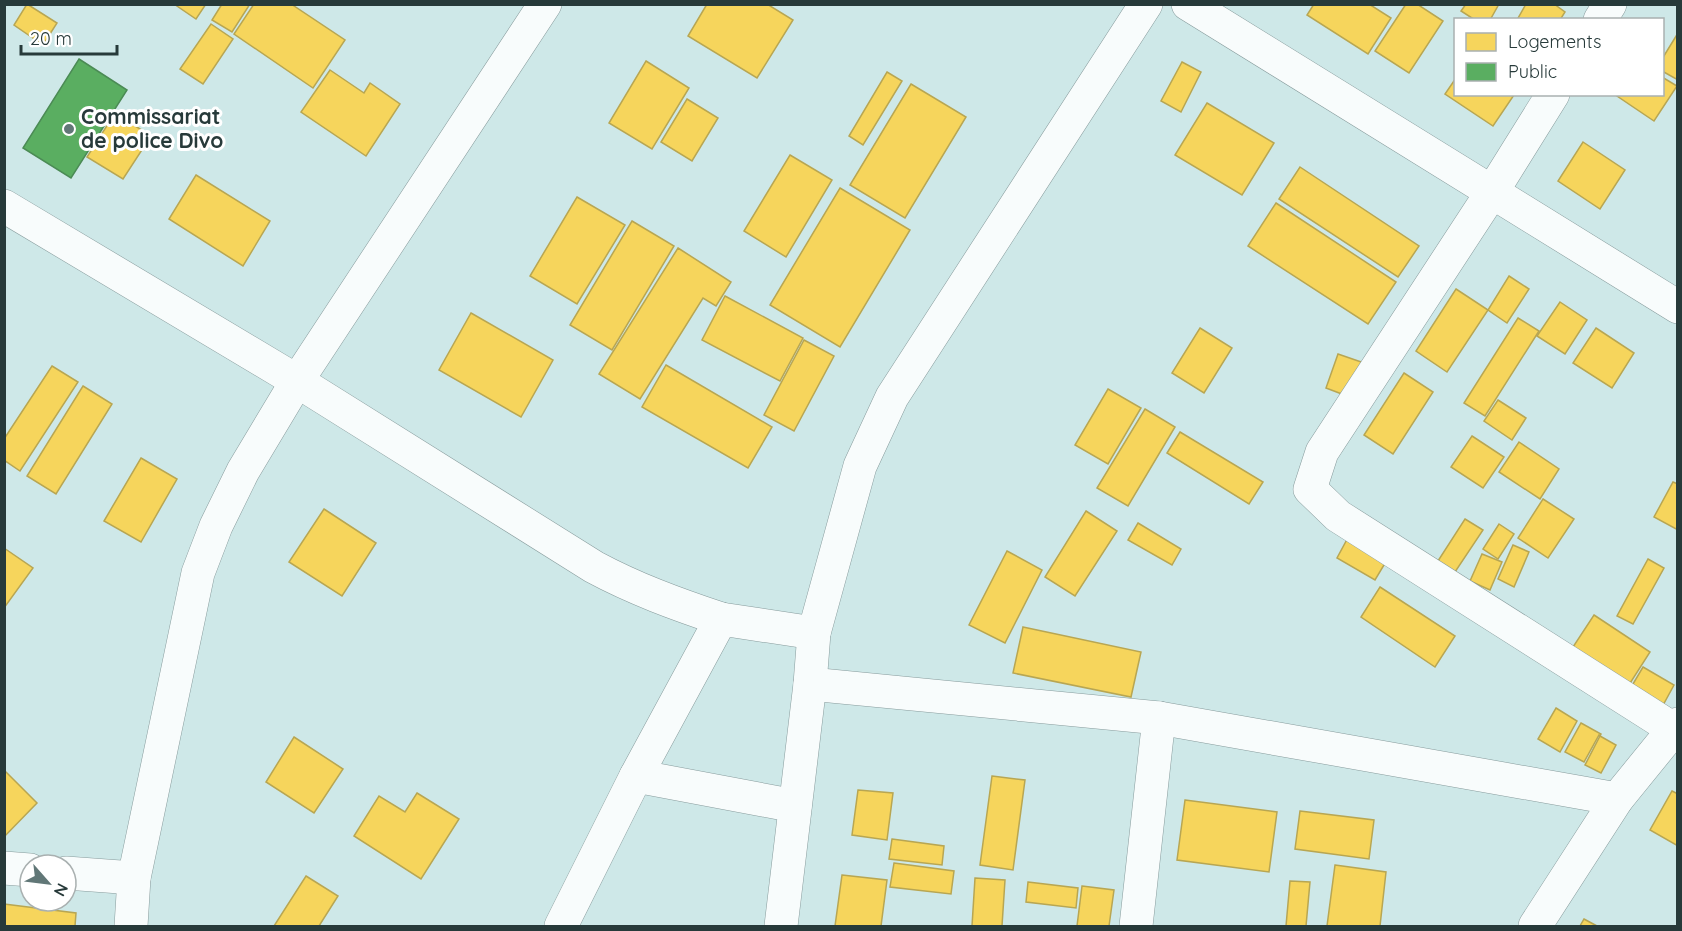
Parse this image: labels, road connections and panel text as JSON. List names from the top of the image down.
{
  "places": ["Commissariat de police Divo"],
  "legend": ["Logements", "Public"],
  "scale_bar": "20 m",
  "north": "bottom right"
}
